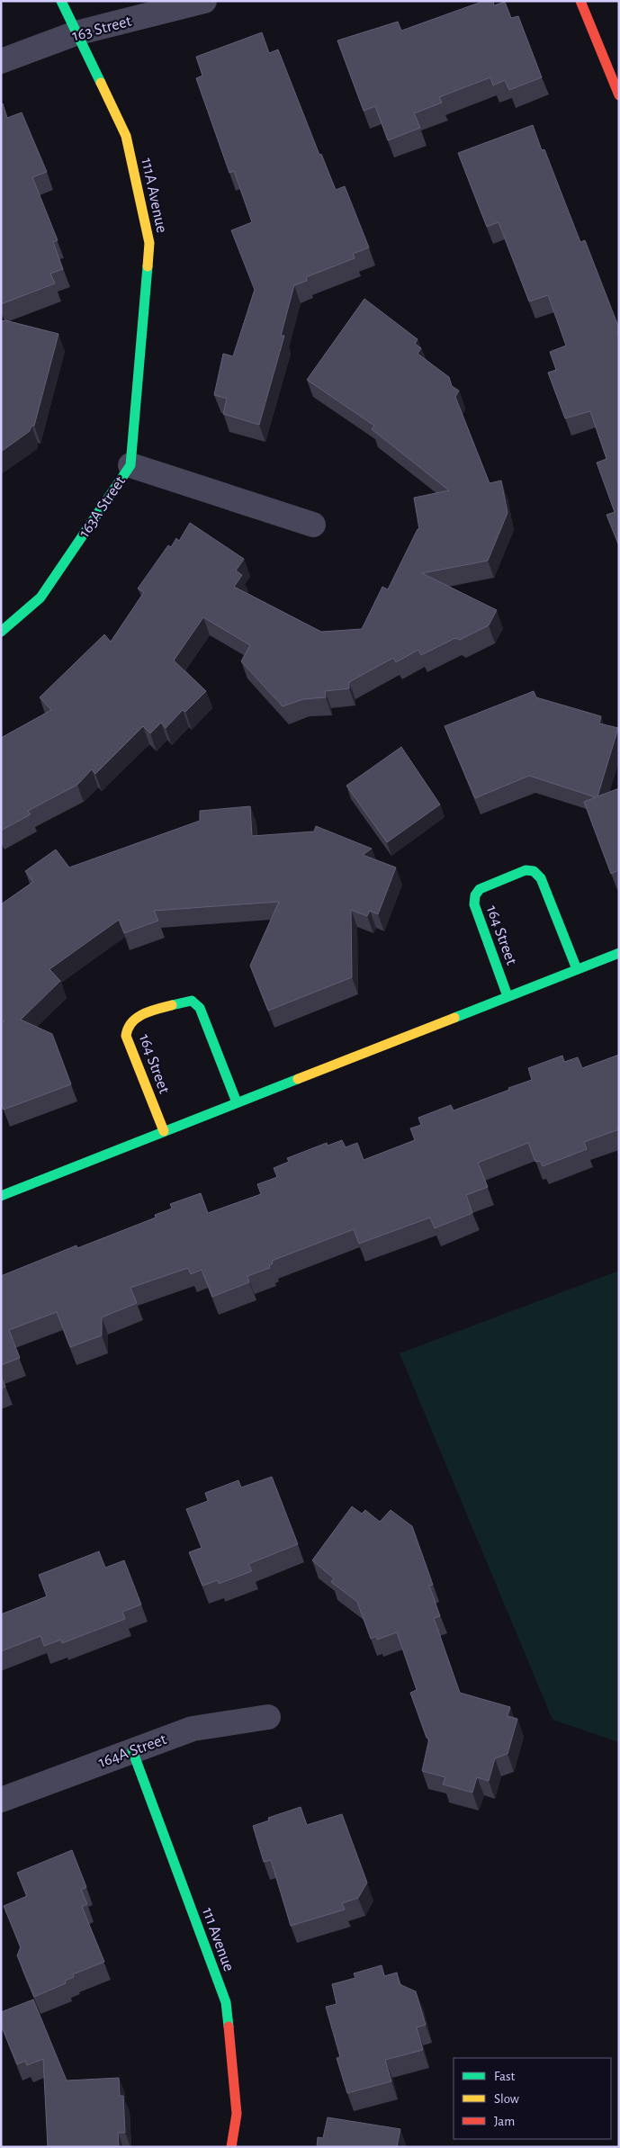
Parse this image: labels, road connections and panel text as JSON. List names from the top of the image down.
{
  "streets": {
    "street": [
      "163 Street",
      "111A Avenue",
      "163A Street",
      "164 Street",
      "164A Street",
      "111 Avenue"
    ]
  },
  "crossings": [
    ["163 Street", "111A Avenue"],
    ["111A Avenue", "163A Street"],
    ["164A Street", "111 Avenue"]
  ],
  "legend": ["Fast", "Slow", "Jam"]
}
